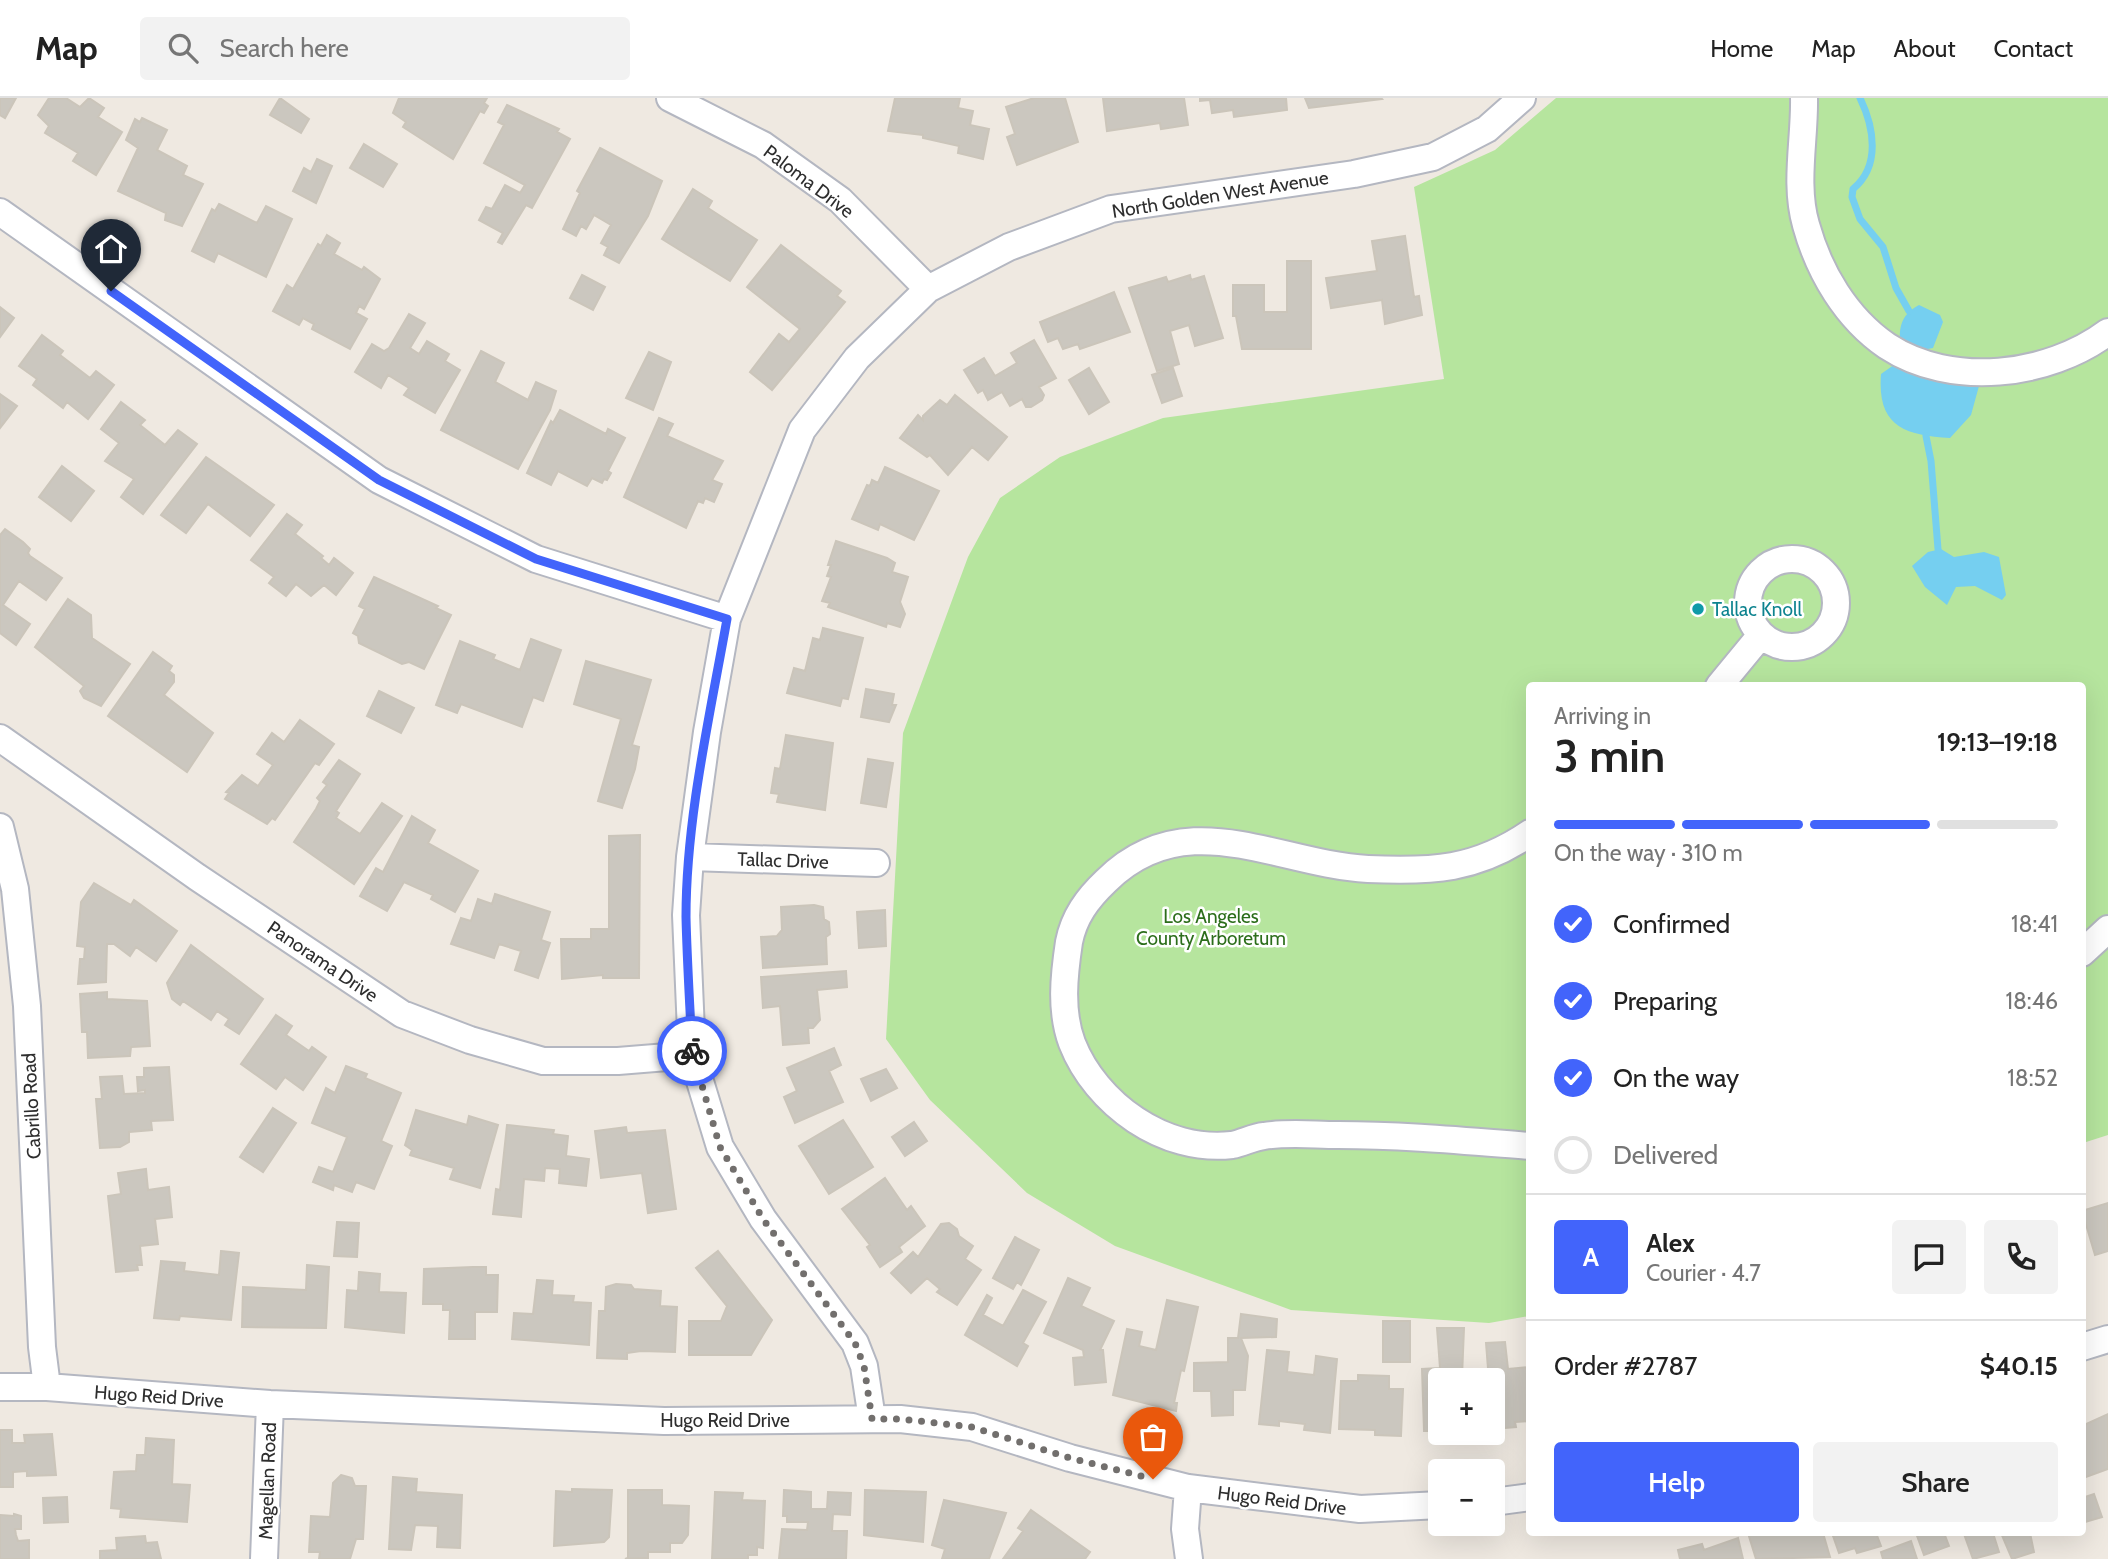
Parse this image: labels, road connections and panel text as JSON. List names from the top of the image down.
{
  "streets": {
    "street": [
      "Paloma Drive",
      "North Golden West Avenue",
      "Tallac Drive",
      "Panorama Drive",
      "Cabrillo Road",
      "Hugo Reid Drive",
      "Magellan Road"
    ]
  },
  "crossings": [
    ["Paloma Drive", "North Golden West Avenue"],
    ["North Golden West Avenue", "Tallac Drive"],
    ["North Golden West Avenue", "Panorama Drive"],
    ["North Golden West Avenue", "Hugo Reid Drive"],
    ["Cabrillo Road", "Hugo Reid Drive"],
    ["Hugo Reid Drive", "Magellan Road"]
  ],
  "parks": ["Los Angeles County Arboretum"],
  "places": ["Tallac Knoll"],
  "page": {
    "header": "Map",
    "search": "Search here",
    "nav": [
      "Home",
      "Map",
      "About",
      "Contact"
    ],
    "heading": ["3 min", "Arriving in", "19:13–19:18"],
    "panel": [
      "Alex",
      "Courier · 4.7",
      "Order #2787",
      "$40.15"
    ],
    "bar": "On the way · 310 m",
    "list": [
      ["Confirmed", "18:41"],
      ["Preparing", "18:46"],
      ["On the way", "18:52"],
      "Delivered"
    ],
    "round": "A",
    "map_buttons": ["+", "−"],
    "buttons": ["Help", "Share"]
  }
}
